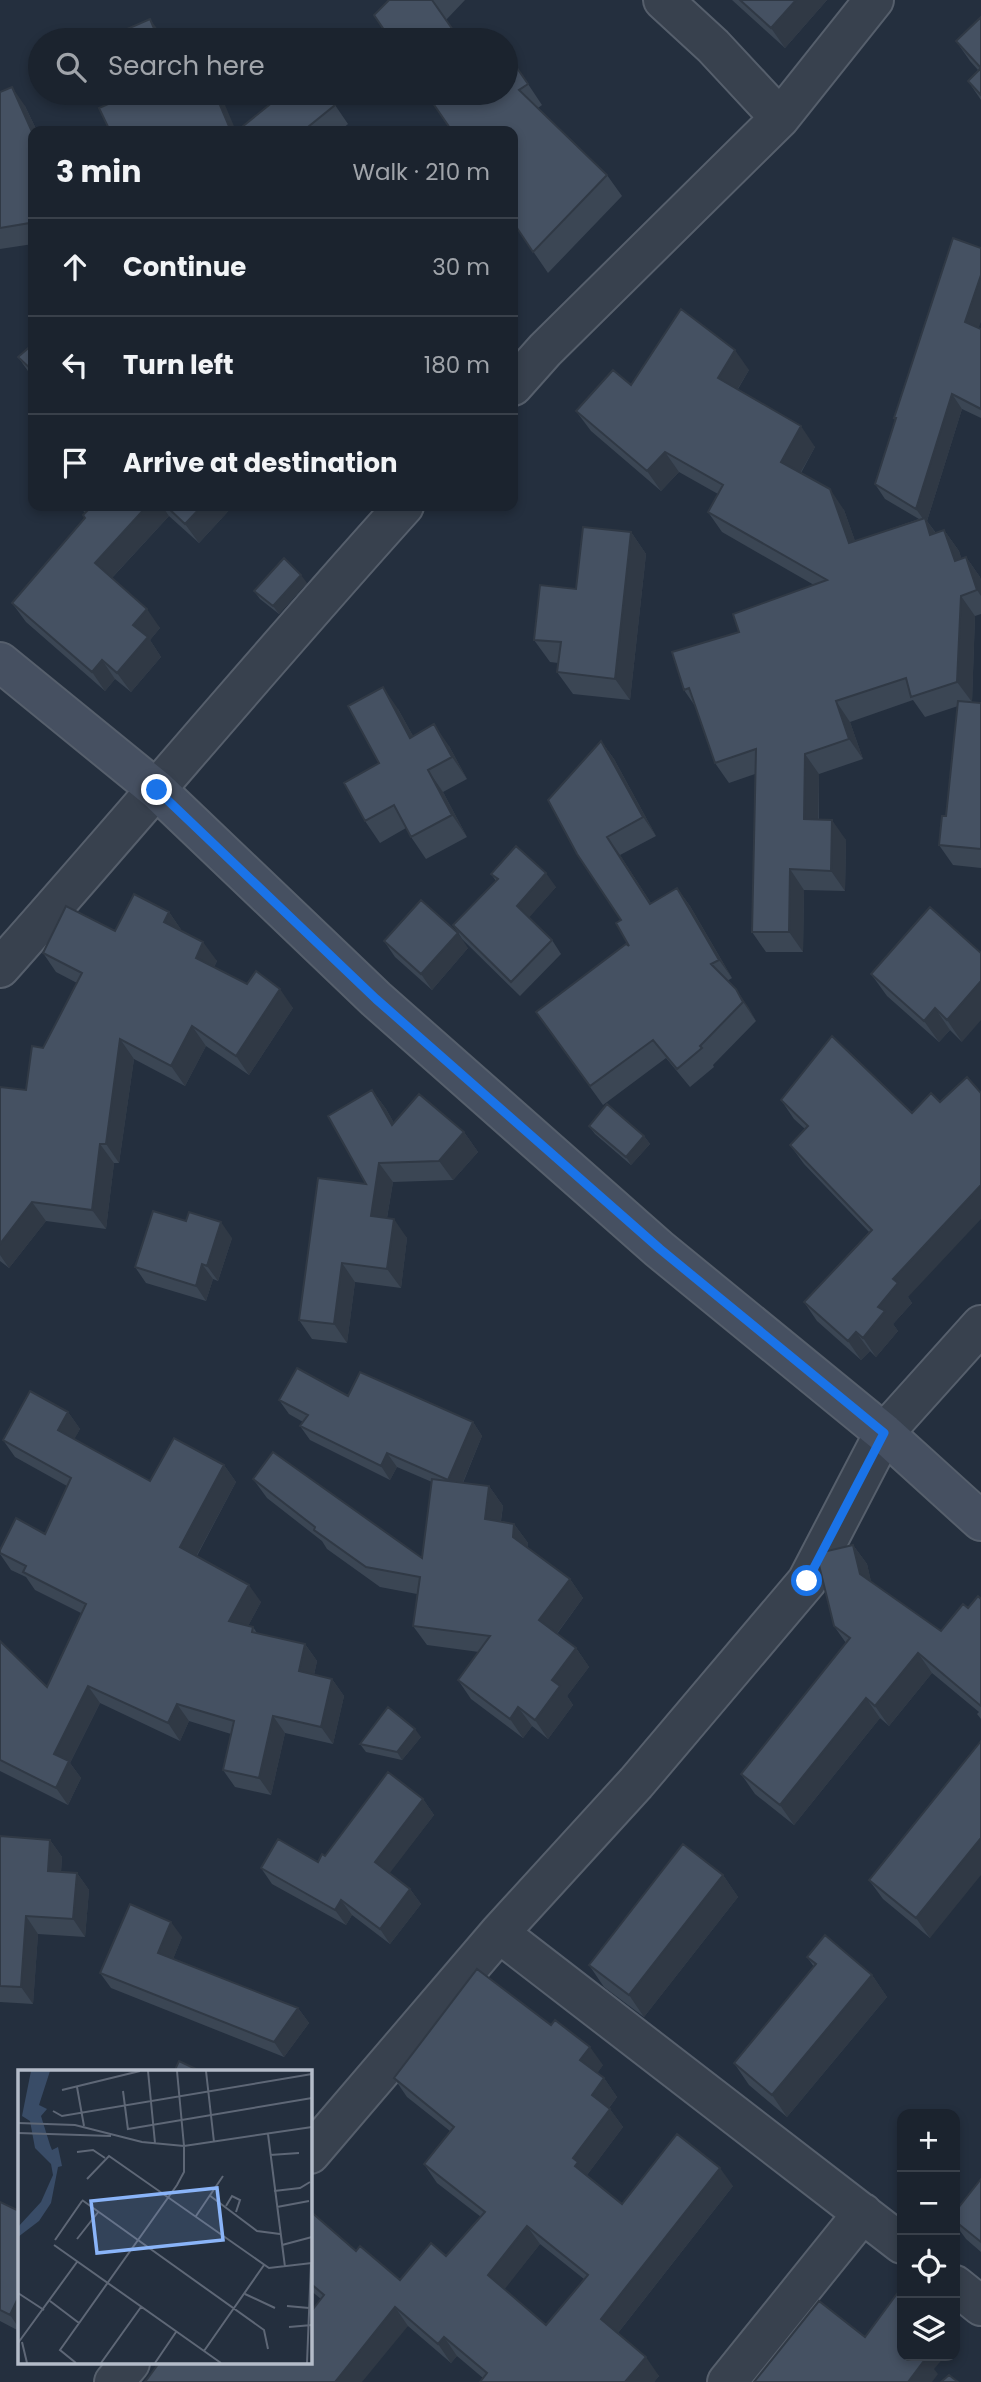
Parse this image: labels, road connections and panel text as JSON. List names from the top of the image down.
{
  "page": {
    "search": "Search here",
    "heading": ["3 min", "Walk · 210 m"],
    "list": [
      ["Continue", "30 m"],
      ["Turn left", "180 m"],
      "Arrive at destination"
    ],
    "map_buttons": ["+", "−"]
  }
}
